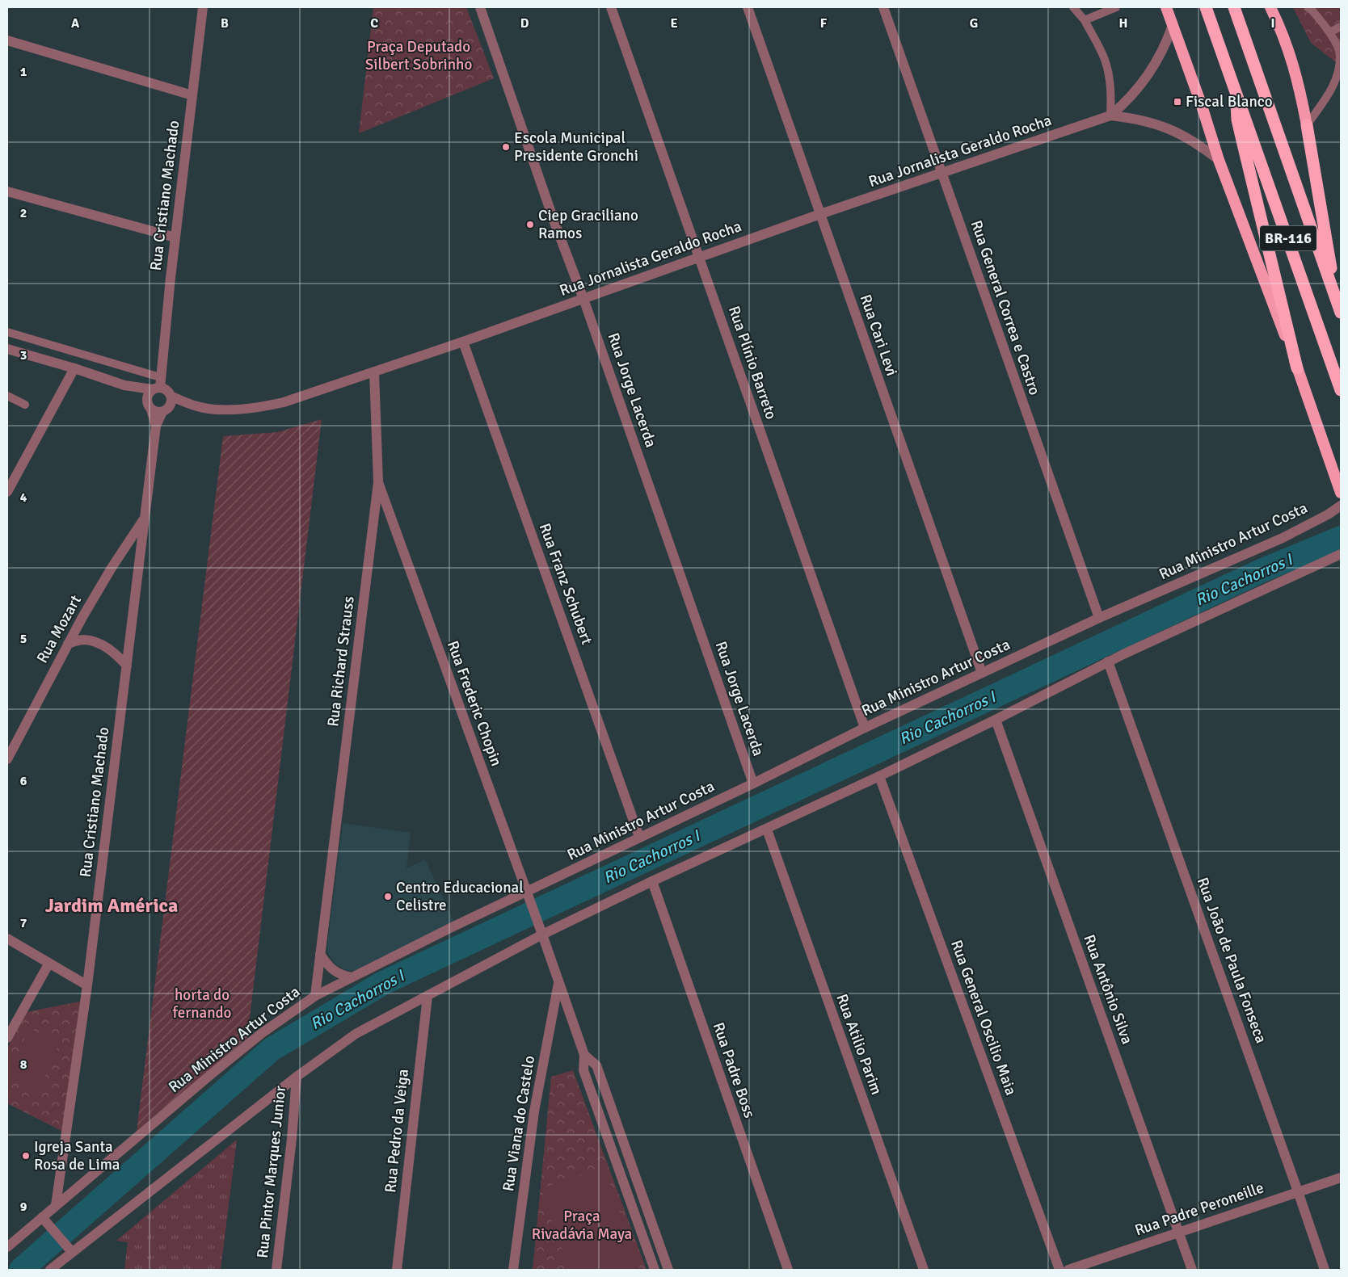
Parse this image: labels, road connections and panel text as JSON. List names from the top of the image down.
{
  "streets": {
    "highway": ["BR-116"],
    "street": [
      "Rua Jornalista Geraldo Rocha",
      "Rua Cristiano Machado",
      "Rua General Correa e Castro",
      "Rua Cari Levi",
      "Rua Plínio Barreto",
      "Rua Jorge Lacerda",
      "Rua Ministro Artur Costa",
      "Rua Franz Schubert",
      "Rua Mozart",
      "Rua Richard Strauss",
      "Rua Frederic Chopin",
      "Rua João de Paula Fonseca",
      "Rua Antônio Silva",
      "Rua General Oscilio Maia",
      "Rua Atilio Parim",
      "Rua Padre Boss",
      "Rua Viana do Castelo",
      "Rua Pedro da Veiga",
      "Rua Pintor Marques Junior",
      "Rua Padre Peroneille"
    ]
  },
  "crossings": [
    ["Rua Jornalista Geraldo Rocha", "Rua Cristiano Machado"],
    ["Rua Jornalista Geraldo Rocha", "BR-116"],
    ["Rua Jornalista Geraldo Rocha", "Rua General Correa e Castro"],
    ["Rua Jornalista Geraldo Rocha", "Rua Cari Levi"],
    ["Rua Jornalista Geraldo Rocha", "Rua Plínio Barreto"],
    ["Rua Jornalista Geraldo Rocha", "Rua Jorge Lacerda"],
    ["Rua Jornalista Geraldo Rocha", "Rua Franz Schubert"],
    ["Rua Jornalista Geraldo Rocha", "Rua Richard Strauss"],
    ["Rua Cristiano Machado", "Rua Ministro Artur Costa"],
    ["Rua Cristiano Machado", "Rua Mozart"],
    ["Rua General Correa e Castro", "Rua Ministro Artur Costa"],
    ["Rua Cari Levi", "Rua Ministro Artur Costa"],
    ["Rua Plínio Barreto", "Rua Ministro Artur Costa"],
    ["Rua Jorge Lacerda", "Rua Ministro Artur Costa"],
    ["Rua Ministro Artur Costa", "Rua Franz Schubert"],
    ["Rua Ministro Artur Costa", "Rua Richard Strauss"],
    ["Rua Ministro Artur Costa", "Rua Frederic Chopin"],
    ["Rua Richard Strauss", "Rua Frederic Chopin"],
    ["Rua Frederic Chopin", "Rua Viana do Castelo"],
    ["Rua João de Paula Fonseca", "Rua Padre Peroneille"],
    ["Rua Antônio Silva", "Rua Padre Peroneille"]
  ],
  "districts": ["Jardim América"],
  "water": ["Rio Cachorros I"],
  "parks": ["Praça Deputado Silbert Sobrinho", "horta do fernando", "Praça Rivadávia Maya"],
  "places": {
    "transit": ["Fiscal Blanco"],
    "other": [
      "Escola Municipal Presidente Gronchi",
      "Ciep Graciliano Ramos",
      "Centro Educacional Celistre",
      "Igreja Santa Rosa de Lima"
    ]
  },
  "grid": {
    "columns": [
      "A",
      "B",
      "C",
      "D",
      "E",
      "F",
      "G",
      "H",
      "I"
    ],
    "rows": [
      "1",
      "2",
      "3",
      "4",
      "5",
      "6",
      "7",
      "8",
      "9"
    ]
  }
}
